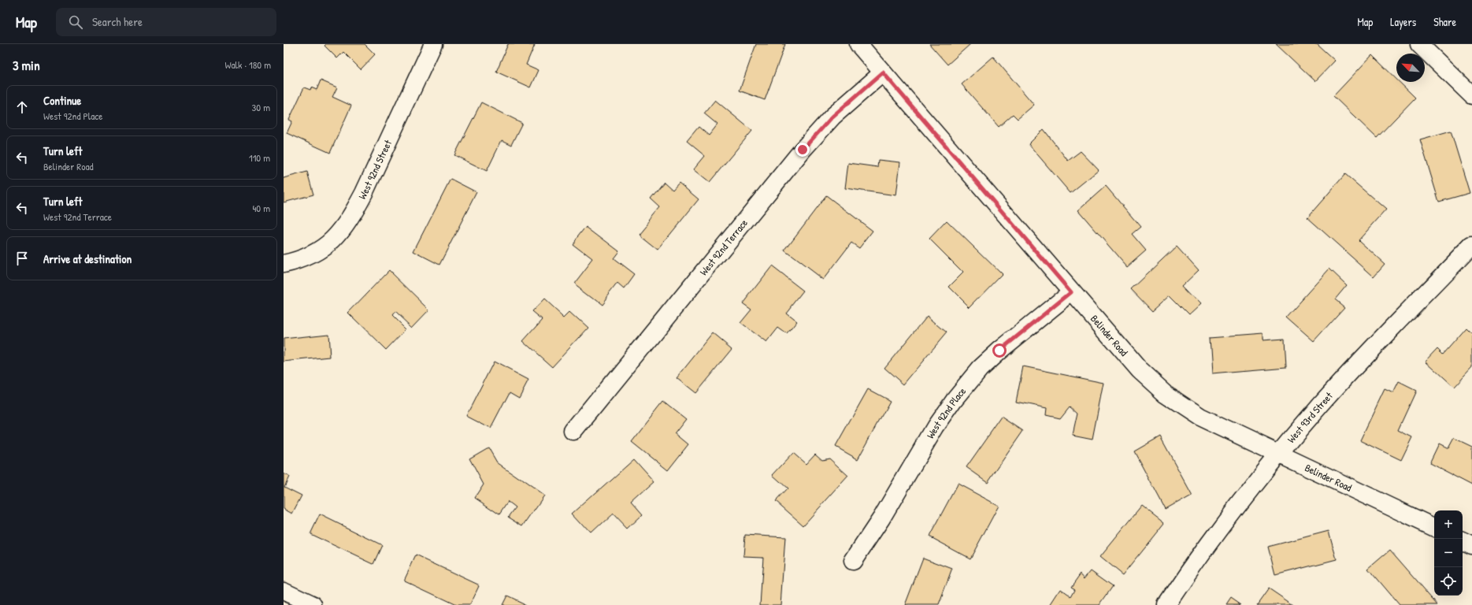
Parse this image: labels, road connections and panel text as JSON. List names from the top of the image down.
{
  "streets": {
    "street": [
      "West 92nd Street",
      "West 92nd Terrace",
      "Belinder Road",
      "West 92nd Place",
      "West 93rd Street"
    ]
  },
  "crossings": [
    ["West 92nd Terrace", "Belinder Road"],
    ["Belinder Road", "West 92nd Place"],
    ["Belinder Road", "West 93rd Street"]
  ],
  "north": "top left",
  "page": {
    "header": "Map",
    "search": "Search here",
    "nav": ["Map", "Layers", "Share"],
    "heading": ["3 min", "Walk · 180 m"],
    "list": [
      ["Continue", "West 92nd Place", "30 m"],
      ["Turn left", "Belinder Road", "110 m"],
      ["Turn left", "West 92nd Terrace", "40 m"],
      "Arrive at destination"
    ],
    "map_buttons": ["+", "−"]
  }
}
